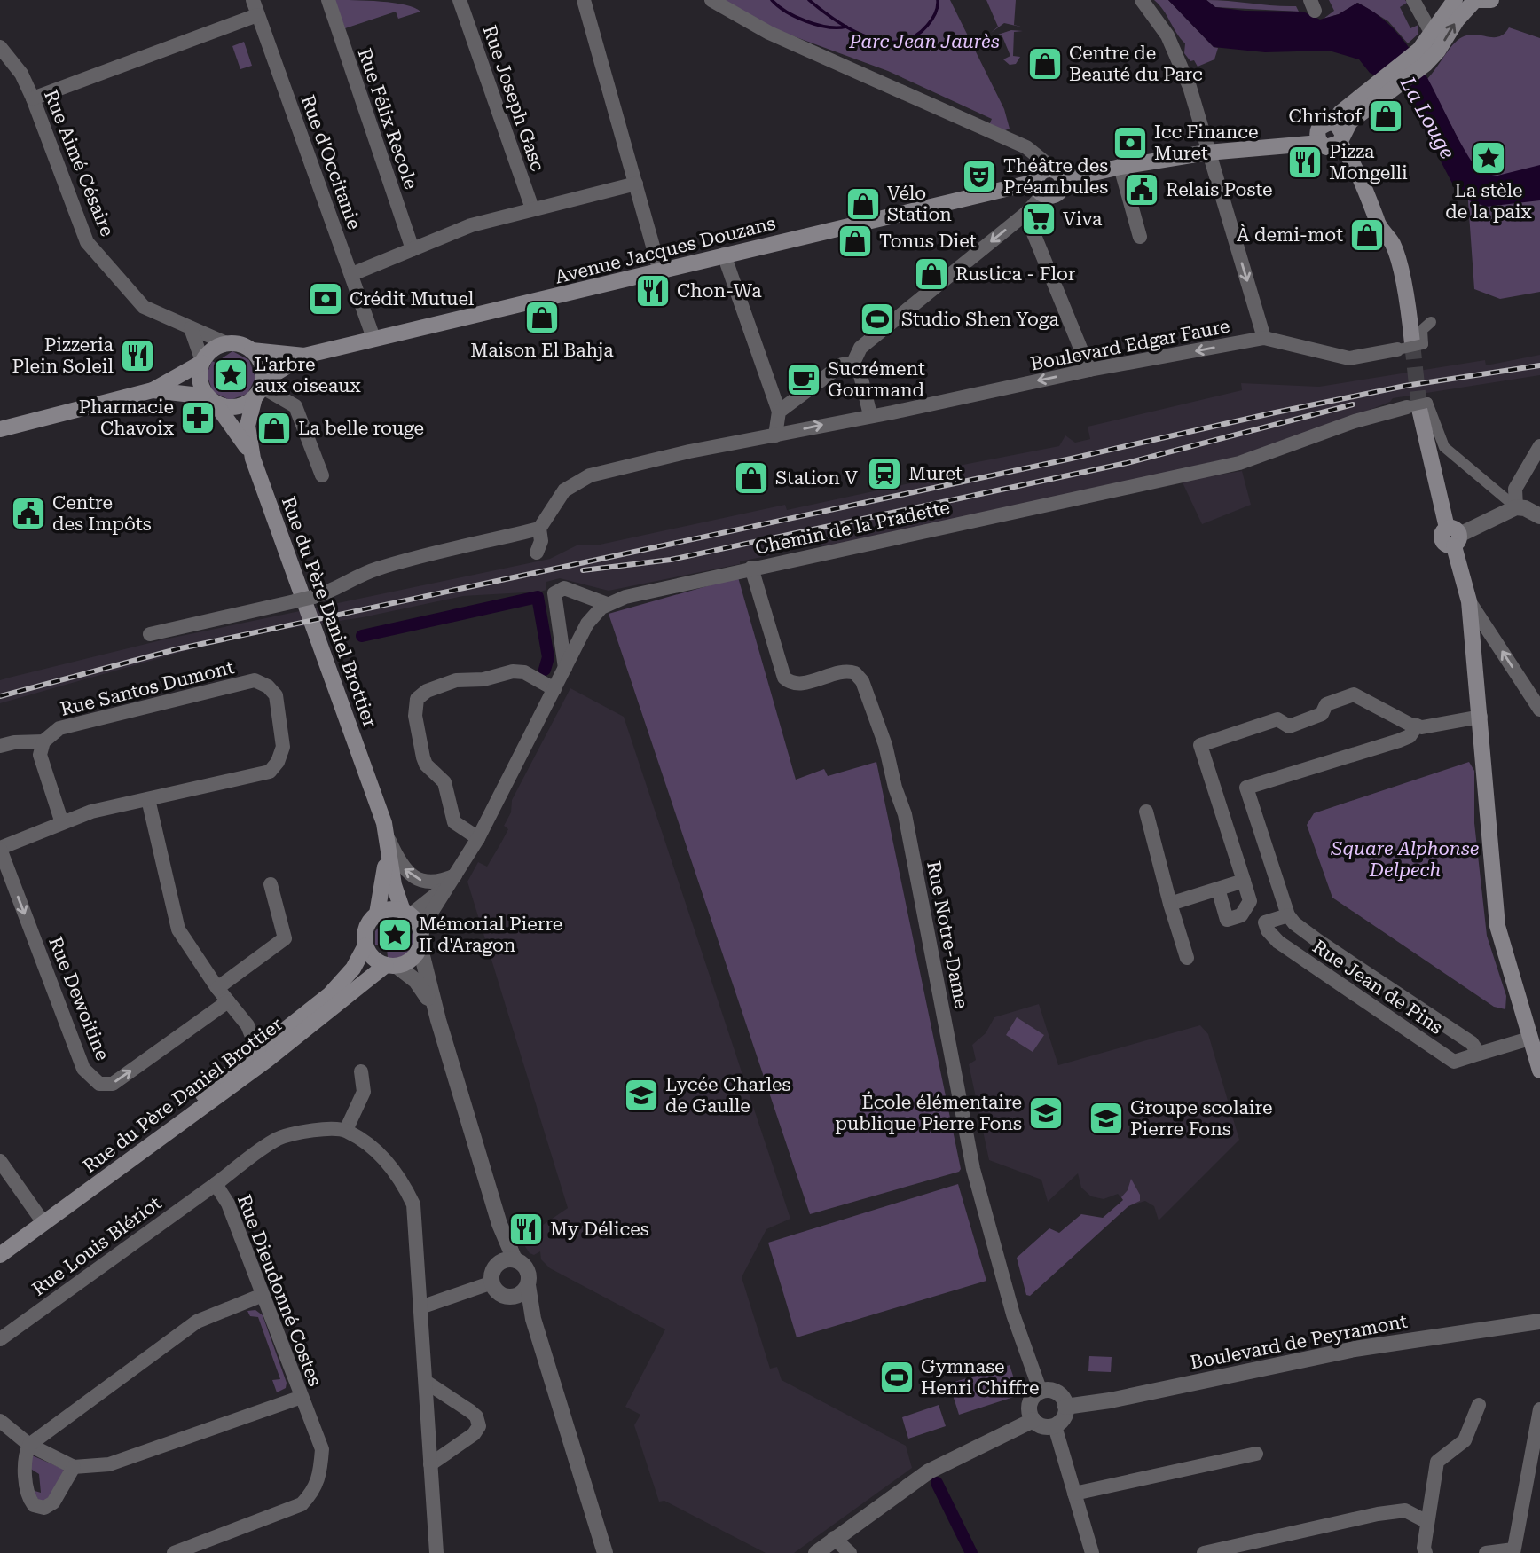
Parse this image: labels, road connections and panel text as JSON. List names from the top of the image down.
{
  "streets": {
    "main road": ["Avenue Jacques Douzans", "Rue du Père Daniel Brottier"],
    "street": [
      "Rue Joseph Gasc",
      "Rue Félix Recole",
      "Rue d'Occitanie",
      "Rue Aimé Césaire",
      "Boulevard Edgar Faure",
      "Chemin de la Pradette",
      "Rue Santos Dumont",
      "Rue Notre-Dame",
      "Rue Jean de Pins",
      "Rue Dewoitine",
      "Rue Louis Blériot",
      "Rue Dieudonné Costes",
      "Boulevard de Peyramont"
    ]
  },
  "crossings": [
    ["Rue d'Occitanie", "Avenue Jacques Douzans"],
    ["Rue Aimé Césaire", "Avenue Jacques Douzans"],
    ["Rue Aimé Césaire", "Rue du Père Daniel Brottier"],
    ["Avenue Jacques Douzans", "Rue du Père Daniel Brottier"],
    ["Chemin de la Pradette", "Rue du Père Daniel Brottier"],
    ["Chemin de la Pradette", "Rue Notre-Dame"],
    ["Rue Santos Dumont", "Rue Dewoitine"],
    ["Rue Notre-Dame", "Boulevard de Peyramont"],
    ["Rue Louis Blériot", "Rue Dieudonné Costes"]
  ],
  "water": ["La Louge"],
  "parks": ["Parc Jean Jaurès", "Square Alphonse Delpech"],
  "places": {
    "shop": [
      "Centre de Beauté du Parc",
      "Christof",
      "Vélo Station",
      "À demi-mot",
      "Tonus Diet",
      "Rustica - Flor",
      "Maison El Bahja",
      "La belle rouge",
      "Station V"
    ],
    "bank": ["Icc Finance Muret", "Crédit Mutuel"],
    "place": ["La stèle de la paix", "L'arbre aux oiseaux", "Mémorial Pierre II d'Aragon"],
    "restaurant": [
      "Pizza Mongelli",
      "Chon-Wa",
      "Pizzeria Plein Soleil",
      "My Délices"
    ],
    "theatre": ["Théâtre des Préambules"],
    "public building": ["Relais Poste", "Centre des Impôts"],
    "supermarket": ["Viva"],
    "sports": ["Studio Shen Yoga", "Gymnase Henri Chiffre"],
    "cafe": ["Sucrément Gourmand"],
    "pharmacy": ["Pharmacie Chavoix"],
    "station": ["Muret"],
    "school or university": ["Lycée Charles de Gaulle", "École élémentaire publique Pierre Fons", "Groupe scolaire Pierre Fons"]
  }
}
